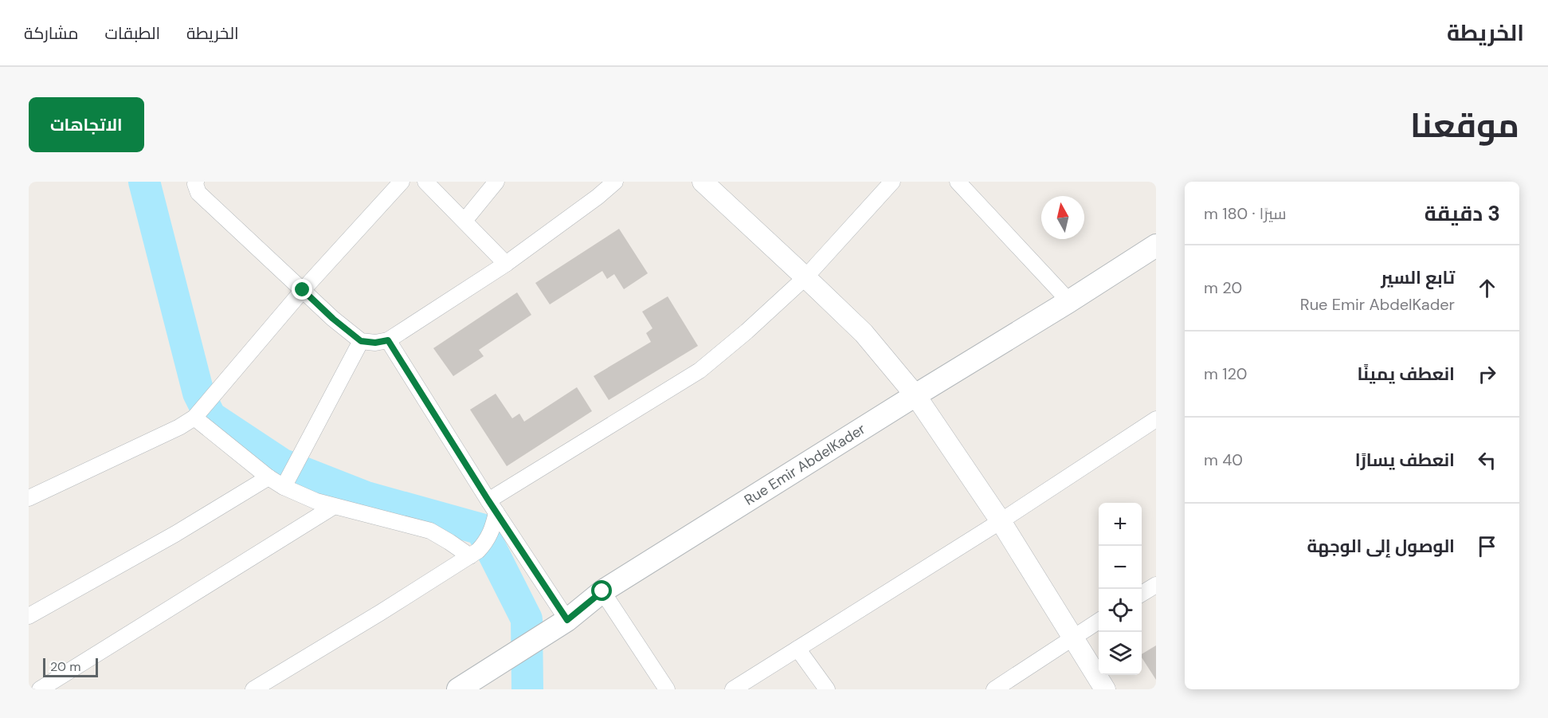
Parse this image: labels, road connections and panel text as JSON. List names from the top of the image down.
{
  "streets": {
    "main road": ["Rue Emir AbdelKader"]
  },
  "scale_bar": "20 m",
  "north": "top",
  "page": {
    "header": "الخريطة",
    "nav": ["الخريطة", "الطبقات", "مشاركة"],
    "title": "موقعنا",
    "buttons": "الاتجاهات",
    "heading": ["3 دقيقة", "سيرًا · 180 m"],
    "list": [
      ["تابع السير", "Rue Emir AbdelKader", "20 m"],
      ["انعطف يمينًا", "120 m"],
      ["انعطف يسارًا", "40 m"],
      "الوصول إلى الوجهة"
    ],
    "map_buttons": ["+", "−"],
    "scale": "20 m"
  }
}
